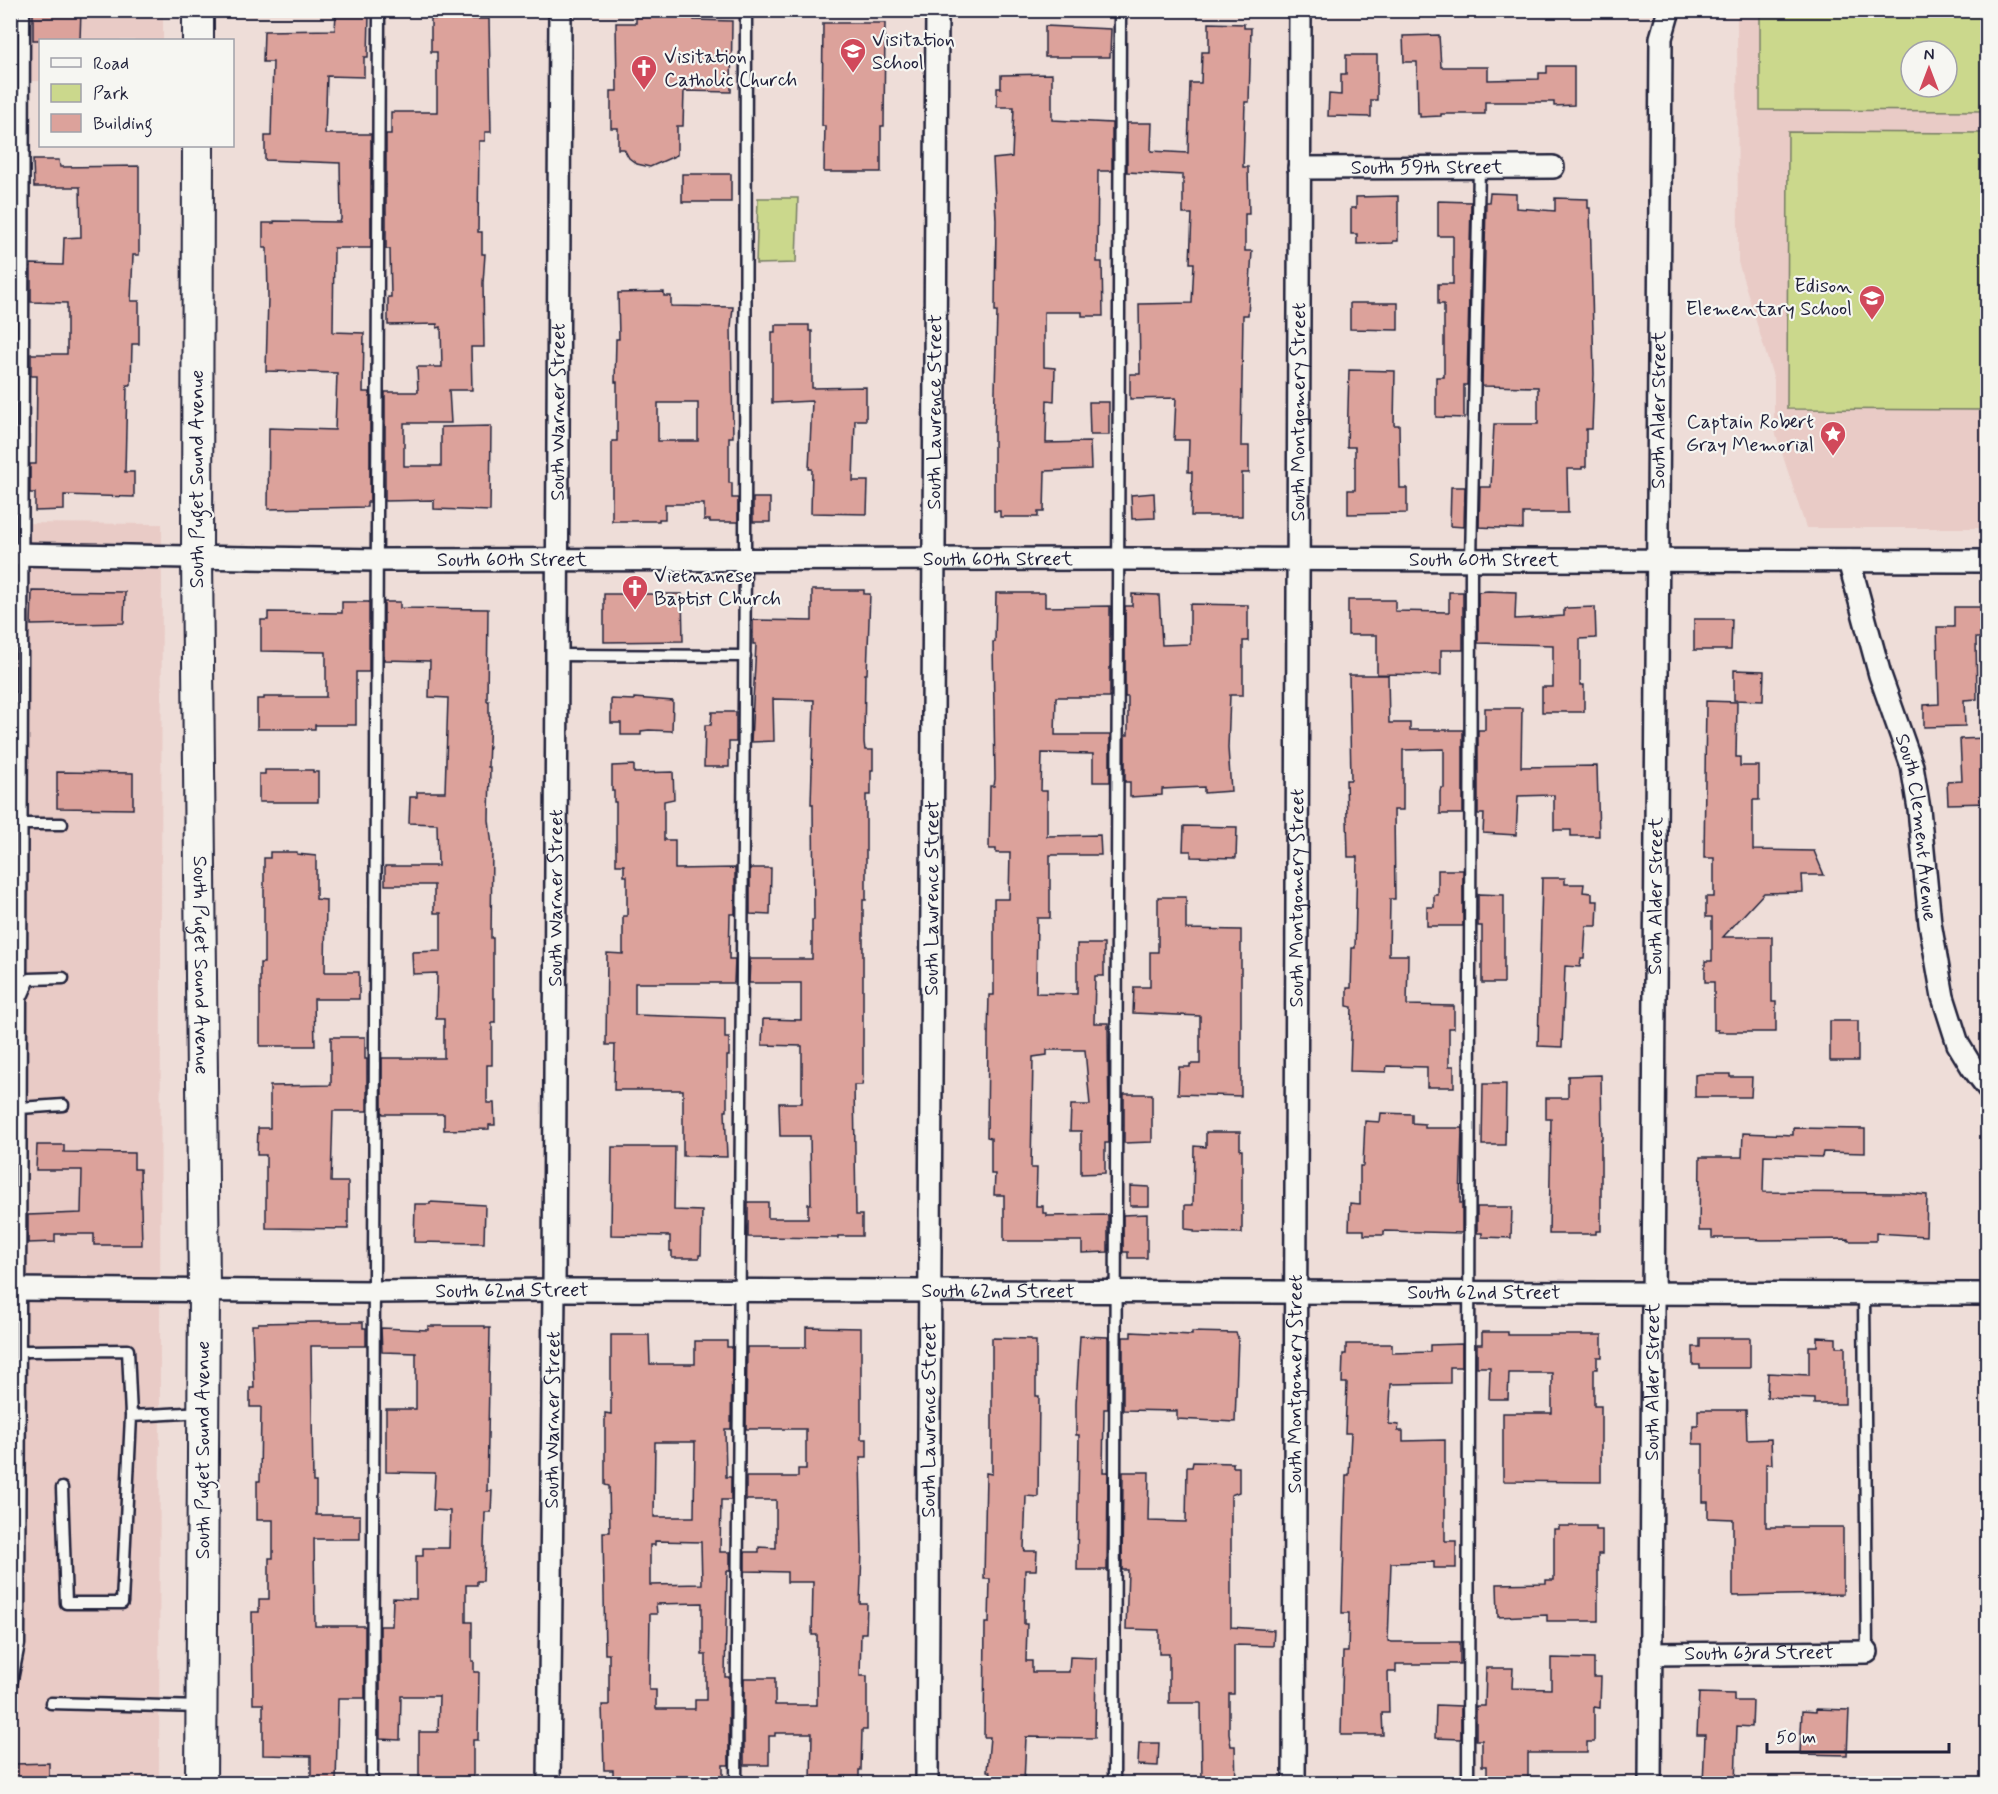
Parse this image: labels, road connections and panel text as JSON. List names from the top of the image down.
{
  "streets": {
    "street": [
      "South 59th Street",
      "South Alder Street",
      "South Warner Street",
      "South Lawrence Street",
      "South Montgomery Street",
      "South Puget Sound Avenue",
      "South 60th Street",
      "South Clement Avenue",
      "South 62nd Street",
      "South 63rd Street"
    ]
  },
  "crossings": [
    ["South 59th Street", "South Montgomery Street"],
    ["South Alder Street", "South 60th Street"],
    ["South Alder Street", "South 62nd Street"],
    ["South Alder Street", "South 63rd Street"],
    ["South Warner Street", "South 60th Street"],
    ["South Warner Street", "South 62nd Street"],
    ["South Lawrence Street", "South 60th Street"],
    ["South Lawrence Street", "South 62nd Street"],
    ["South Montgomery Street", "South 60th Street"],
    ["South Montgomery Street", "South 62nd Street"],
    ["South Puget Sound Avenue", "South 60th Street"],
    ["South Puget Sound Avenue", "South 62nd Street"],
    ["South 60th Street", "South Clement Avenue"]
  ],
  "places": {
    "school or university": ["Visitation School", "Edison Elementary School"],
    "church": ["Visitation Catholic Church", "Vietnanese Baptist Church"],
    "place": ["Captain Robert Gray Memorial"]
  },
  "legend": ["Road", "Park", "Building"],
  "scale_bar": "50 m",
  "north": "top"
}
